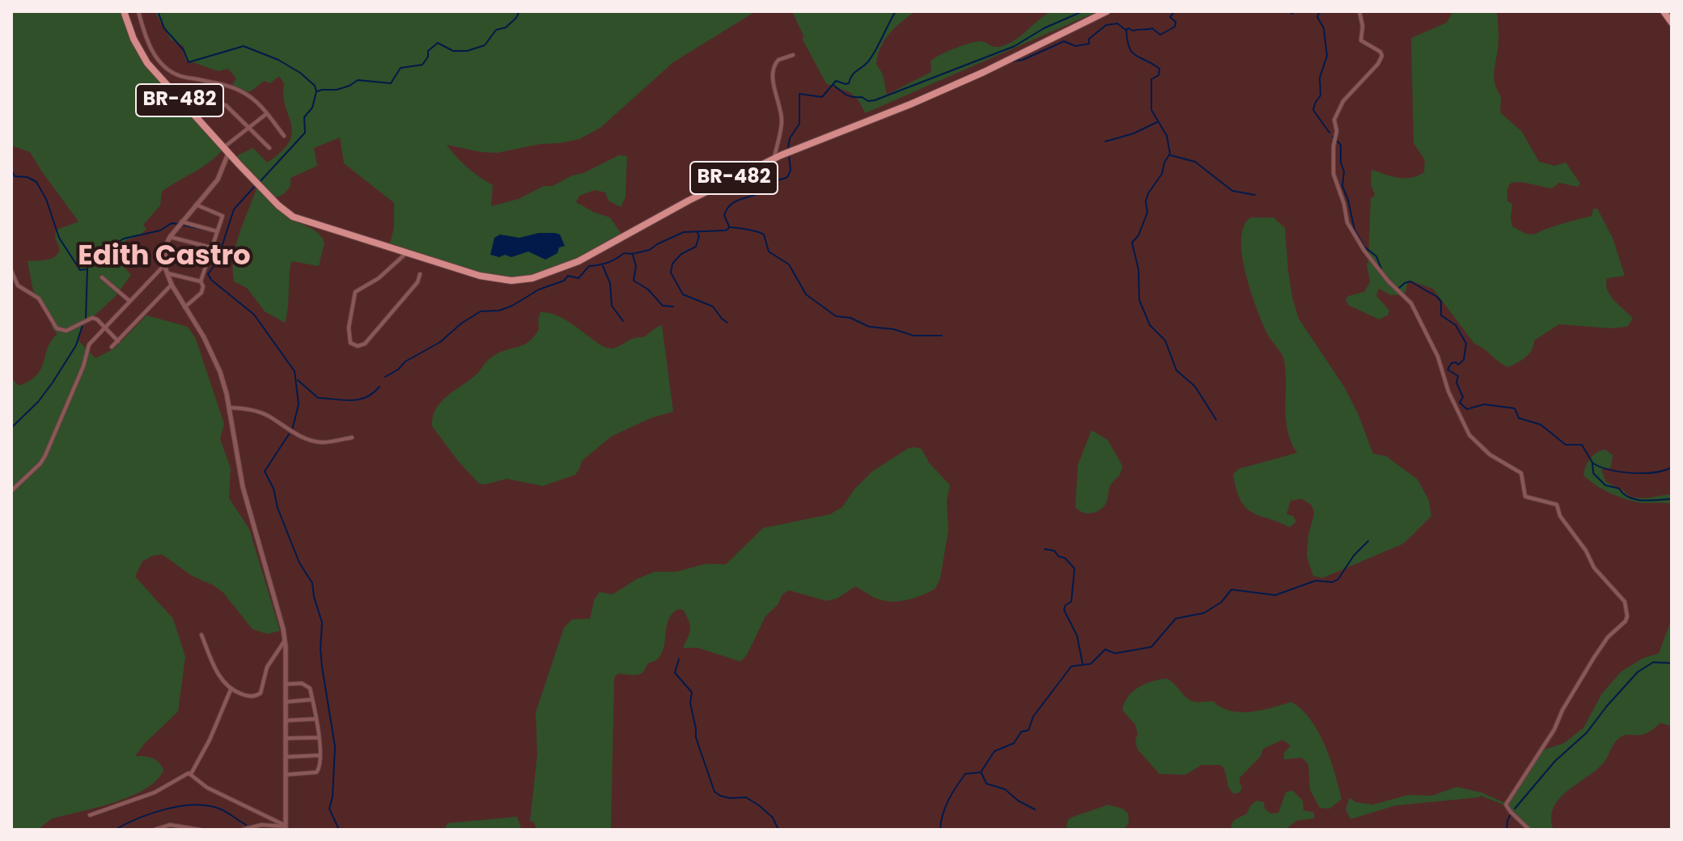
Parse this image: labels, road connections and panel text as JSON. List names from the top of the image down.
{
  "streets": {
    "highway": ["BR-482"]
  },
  "districts": ["Edith Castro"]
}
